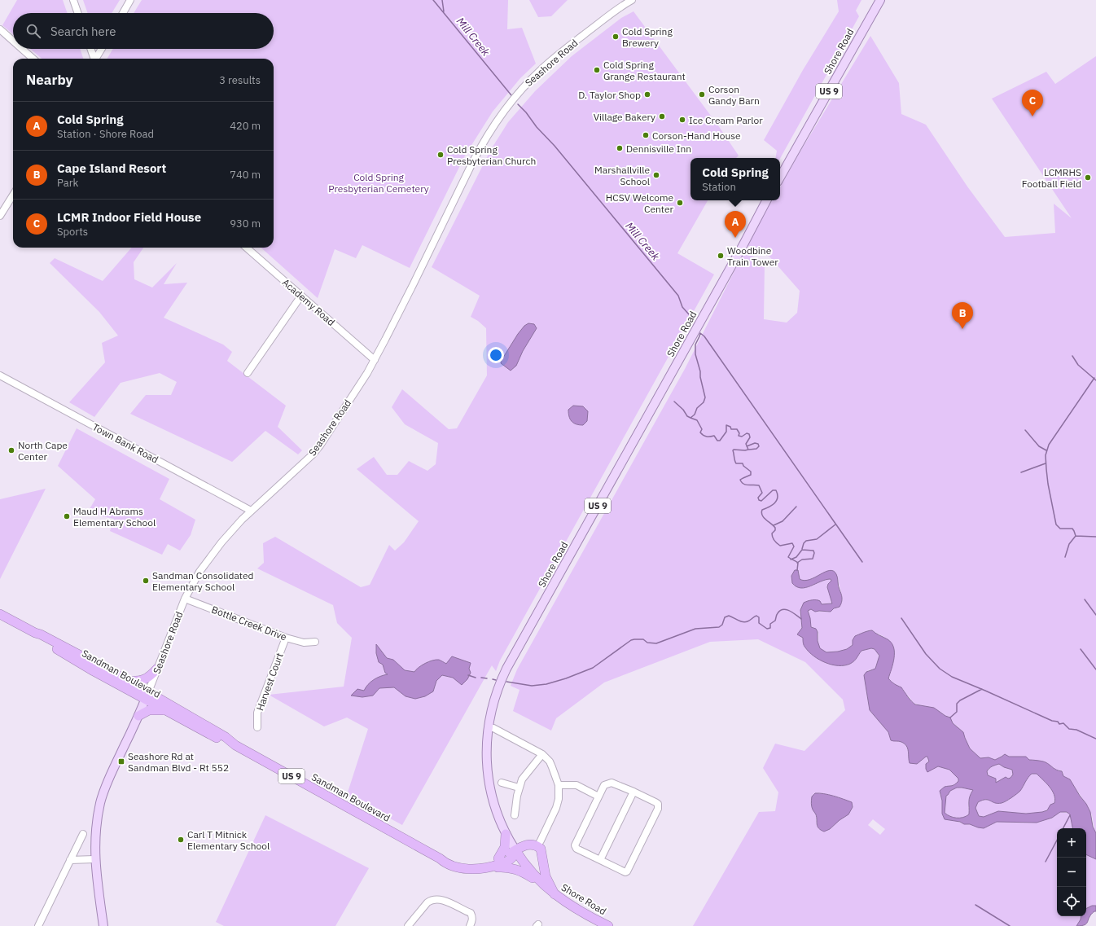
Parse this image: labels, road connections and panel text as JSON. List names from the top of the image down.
{
  "streets": {
    "highway": ["Shore Road", "US 9", "Sandman Boulevard"],
    "main road": ["Seashore Road"],
    "street": [
      "Academy Road",
      "Town Bank Road",
      "Bottle Creek Drive",
      "Harvest Court"
    ]
  },
  "crossings": [
    ["Shore Road", "Sandman Boulevard"],
    ["Seashore Road", "Academy Road"],
    ["Seashore Road", "Town Bank Road"],
    ["Seashore Road", "Bottle Creek Drive"],
    ["Seashore Road", "Sandman Boulevard"],
    ["Bottle Creek Drive", "Harvest Court"]
  ],
  "water": ["Mill Creek"],
  "parks": ["Cold Spring Presbyterian Cemetery"],
  "places": {
    "other": [
      "Cold Spring Brewery",
      "Cold Spring Grange Restaurant",
      "D. Taylor Shop",
      "Corson Gandy Barn",
      "Village Bakery",
      "Ice Cream Parlor",
      "Corson-Hand House",
      "Dennisville Inn",
      "Cold Spring Presbyterian Church",
      "Marshallville School",
      "LCMRHS Football Field",
      "HCSV Welcome Center",
      "Woodbine Train Tower",
      "North Cape Center",
      "Maud H Abrams Elementary School",
      "Sandman Consolidated Elementary School",
      "Carl T Mitnick Elementary School"
    ],
    "transit": ["Seashore Rd at Sandman Blvd - Rt 552"]
  },
  "page": {
    "search": "Search here",
    "heading": ["Nearby", "3 results"],
    "pins": ["C", "A", "B"],
    "list": [
      {
        "mark": "A",
        "name": "Cold Spring",
        "note": "Station · Shore Road",
        "value": "420 m"
      },
      {
        "mark": "B",
        "name": "Cape Island Resort",
        "note": "Park",
        "value": "740 m"
      },
      {
        "mark": "C",
        "name": "LCMR Indoor Field House",
        "note": "Sports",
        "value": "930 m"
      }
    ],
    "popup": ["Cold Spring", "Station"],
    "map_buttons": ["+", "−"]
  }
}
